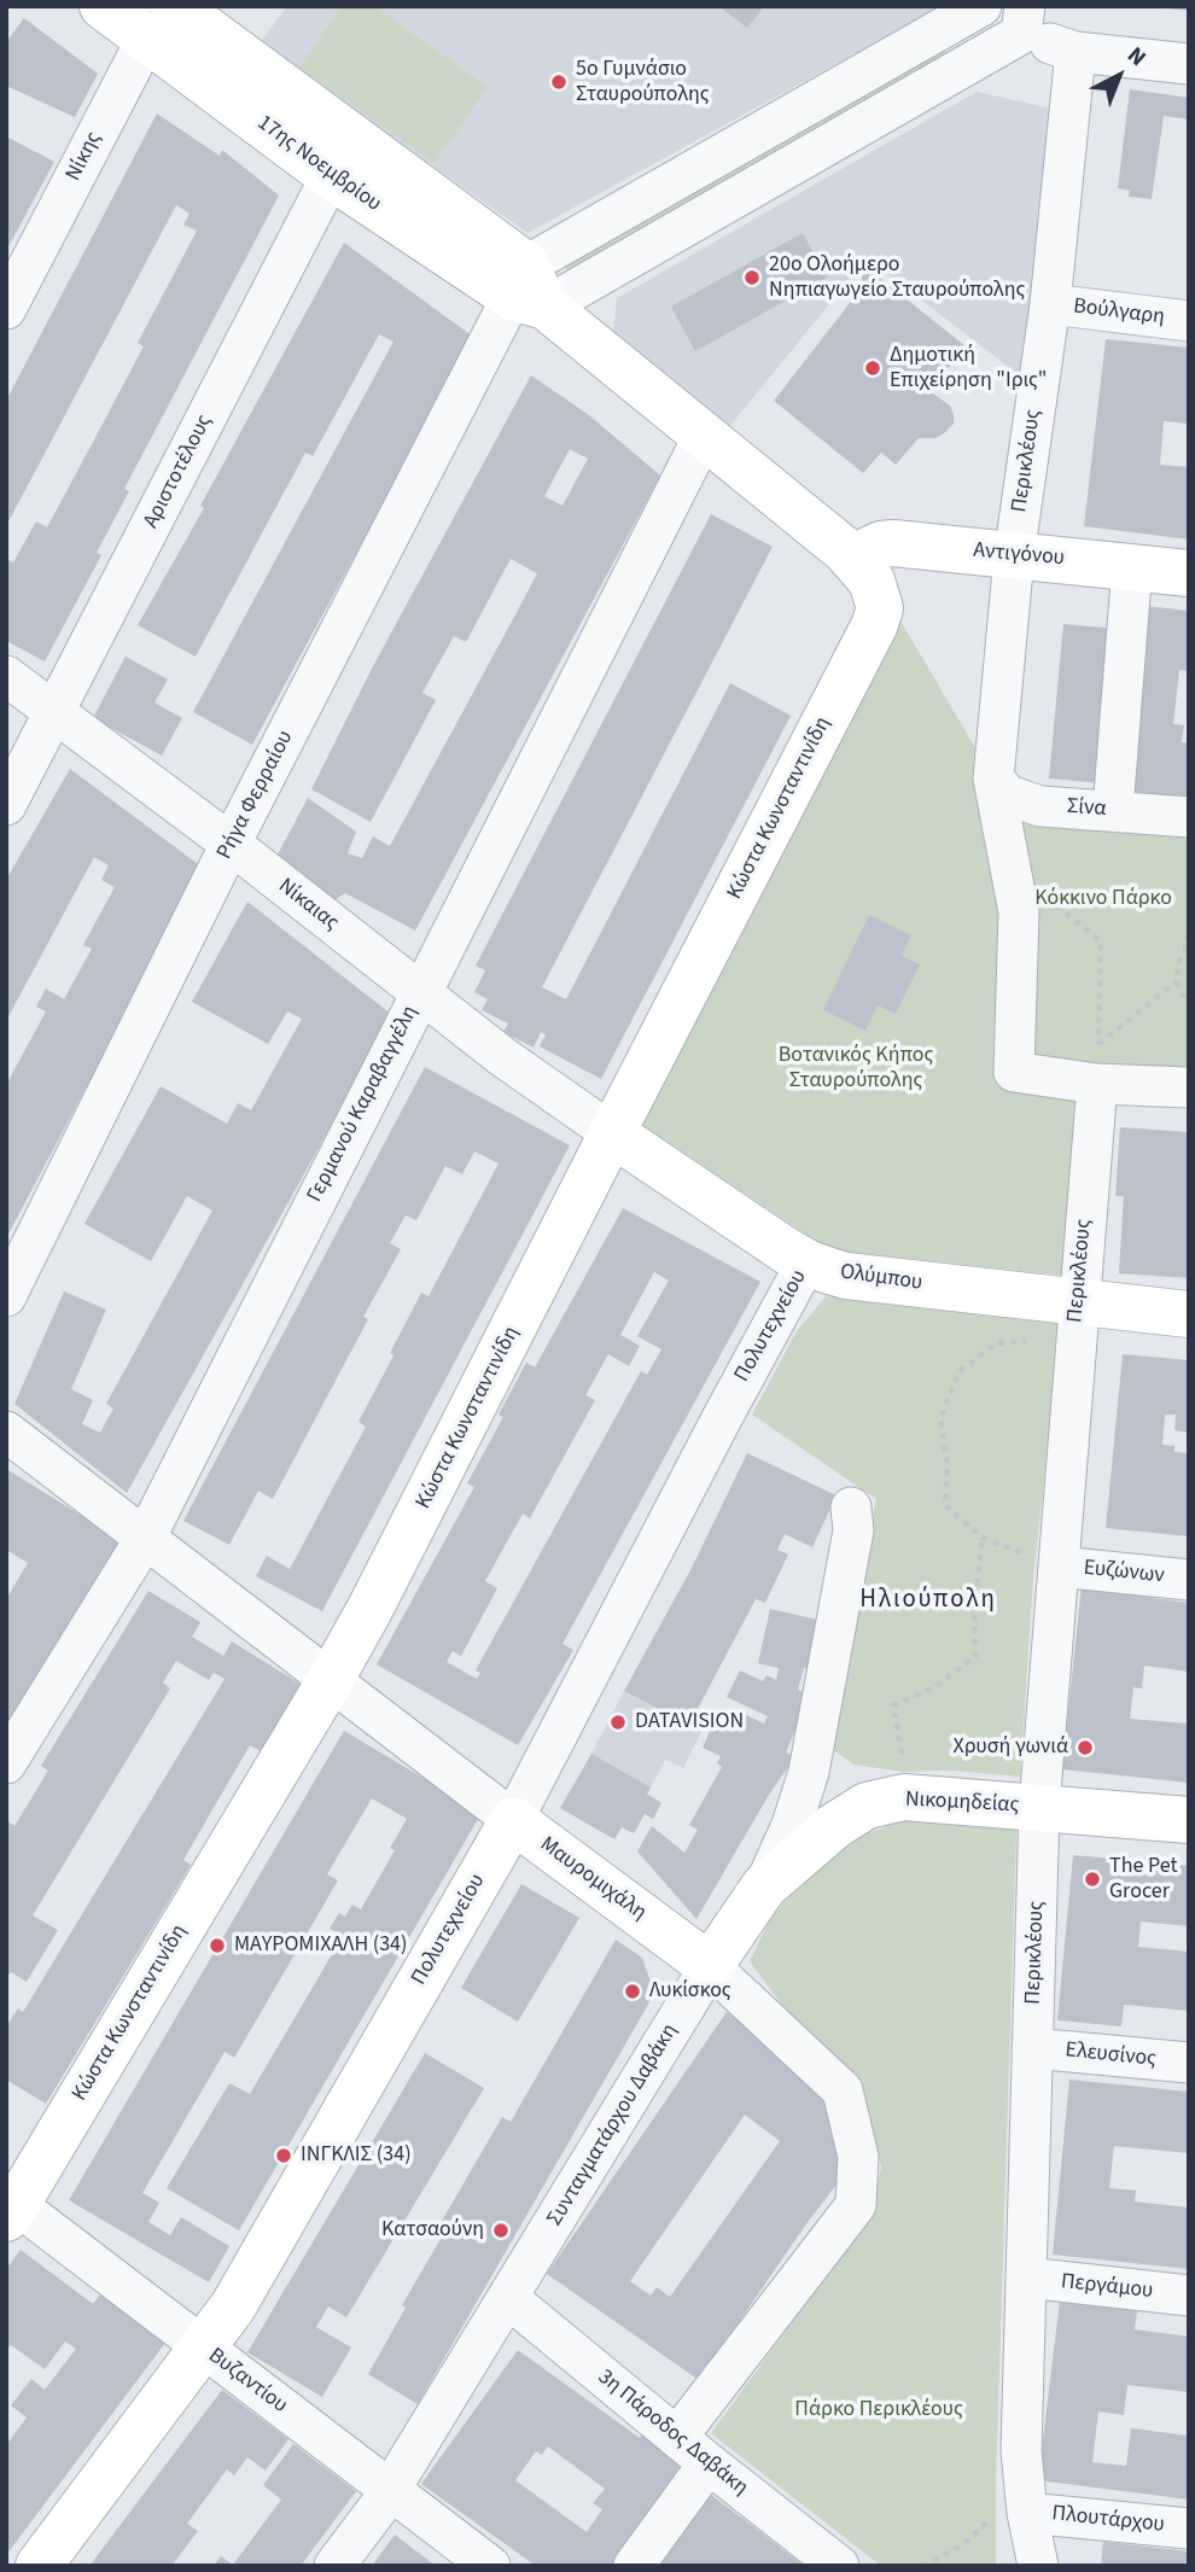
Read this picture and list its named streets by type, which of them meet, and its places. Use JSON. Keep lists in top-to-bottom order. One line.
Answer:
{"streets":{"street":["Νίκης","17ης Νοεμβρίου","Βούλγαρη","Περικλέους","Αριστοτέλους","Αντιγόνου","Ρήγα Φερραίου","Κώστα Κωνσταντινίδη","Σίνα","Νίκαιας","Γερμανού Καραβαγγέλη","Ολύμπου","Πολυτεχνείου","Ευζώνων","Νικομηδείας","Μαυρομιχάλη","Ελευσίνος","Συνταγματάρχου Δαβάκη","Περγάμου","Βυζαντίου","3η Πάροδος Δαβάκη","Πλουτάρχου"]},"crossings":[["Νίκης","17ης Νοεμβρίου"],["17ης Νοεμβρίου","Αριστοτέλους"],["17ης Νοεμβρίου","Αντιγόνου"],["17ης Νοεμβρίου","Ρήγα Φερραίου"],["17ης Νοεμβρίου","Κώστα Κωνσταντινίδη"],["17ης Νοεμβρίου","Γερμανού Καραβαγγέλη"],["Βούλγαρη","Περικλέους"],["Περικλέους","Αντιγόνου"],["Περικλέους","Σίνα"],["Περικλέους","Ολύμπου"],["Περικλέους","Ευζώνων"],["Περικλέους","Νικομηδείας"],["Περικλέους","Ελευσίνος"],["Περικλέους","Περγάμου"],["Περικλέους","Πλουτάρχου"],["Αριστοτέλους","Νίκαιας"],["Αντιγόνου","Κώστα Κωνσταντινίδη"],["Ρήγα Φερραίου","Νίκαιας"],["Κώστα Κωνσταντινίδη","Νίκαιας"],["Κώστα Κωνσταντινίδη","Ολύμπου"],["Κώστα Κωνσταντινίδη","Μαυρομιχάλη"],["Κώστα Κωνσταντινίδη","Βυζαντίου"],["Νίκαιας","Γερμανού Καραβαγγέλη"],["Νίκαιας","Ολύμπου"],["Γερμανού Καραβαγγέλη","Μαυρομιχάλη"],["Ολύμπου","Πολυτεχνείου"],["Πολυτεχνείου","Μαυρομιχάλη"],["Πολυτεχνείου","Βυζαντίου"],["Νικομηδείας","Συνταγματάρχου Δαβάκη"],["Μαυρομιχάλη","Συνταγματάρχου Δαβάκη"],["Μαυρομιχάλη","3η Πάροδος Δαβάκη"],["Συνταγματάρχου Δαβάκη","Βυζαντίου"],["Συνταγματάρχου Δαβάκη","3η Πάροδος Δαβάκη"]],"districts":["Ηλιούπολη"],"parks":["Κόκκινο Πάρκο","Βοτανικός Κήπος Σταυρούπολης","Πάρκο Περικλέους"],"places":["5ο Γυμνάσιο Σταυρούπολης","20ο Ολοήμερο Νηπιαγωγείο Σταυρούπολης","Δημοτική Επιχείρηση \"Ιρις\"","DATAVISION","Χρυσή γωνιά","The Pet Grocer","ΜΑΥΡΟΜΙΧΑΛΗ (34)","Λυκίσκος","ΙΝΓΚΛΙΣ (34)","Κατσαούνη"],"north":"top right"}
